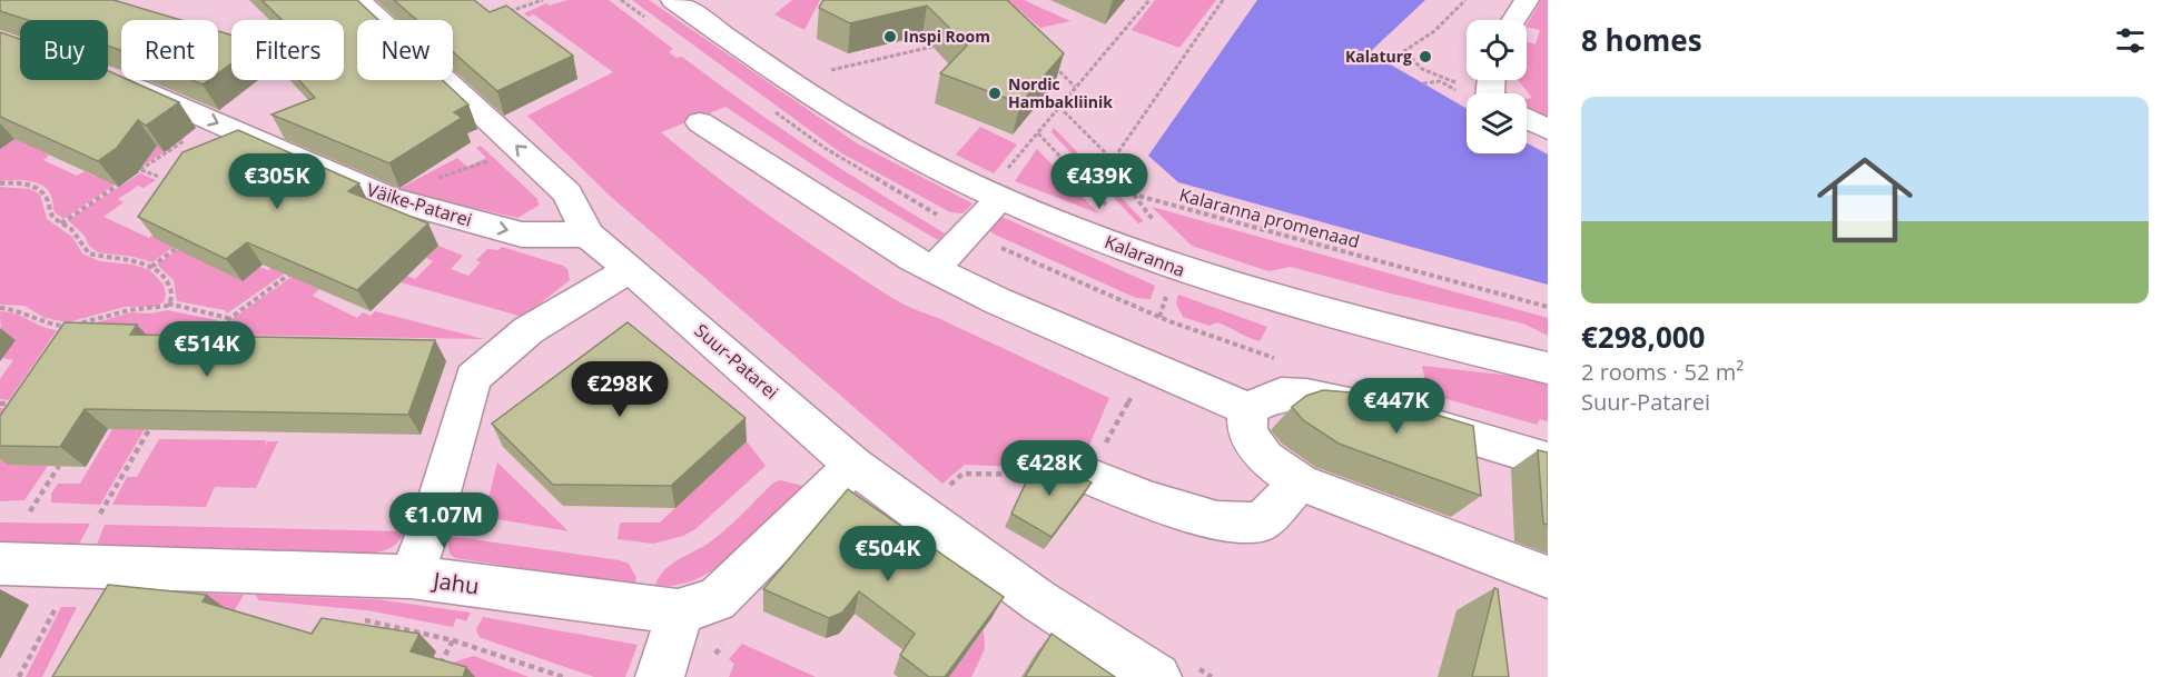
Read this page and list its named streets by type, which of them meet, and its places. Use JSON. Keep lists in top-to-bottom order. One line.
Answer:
{"streets":{"street":["Väike-Patarei","Kalaranna","Suur-Patarei","Jahu"],"path":["Kalaranna promenaad"]},"crossings":[["Väike-Patarei","Suur-Patarei"],["Suur-Patarei","Jahu"]],"one_way":["Väike-Patarei"],"places":["Inspi Room","Kalaturg","Nordic Hambakliinik"],"page":{"heading":"8 homes","chip":["Buy","Rent","Filters","New"],"list":[{"name":"€298,000","note":"2 rooms · 52 m² · Suur-Patarei"}],"price":["€305K","€439K","€514K","€298K","€447K","€428K","€1.07M","€504K"]}}
